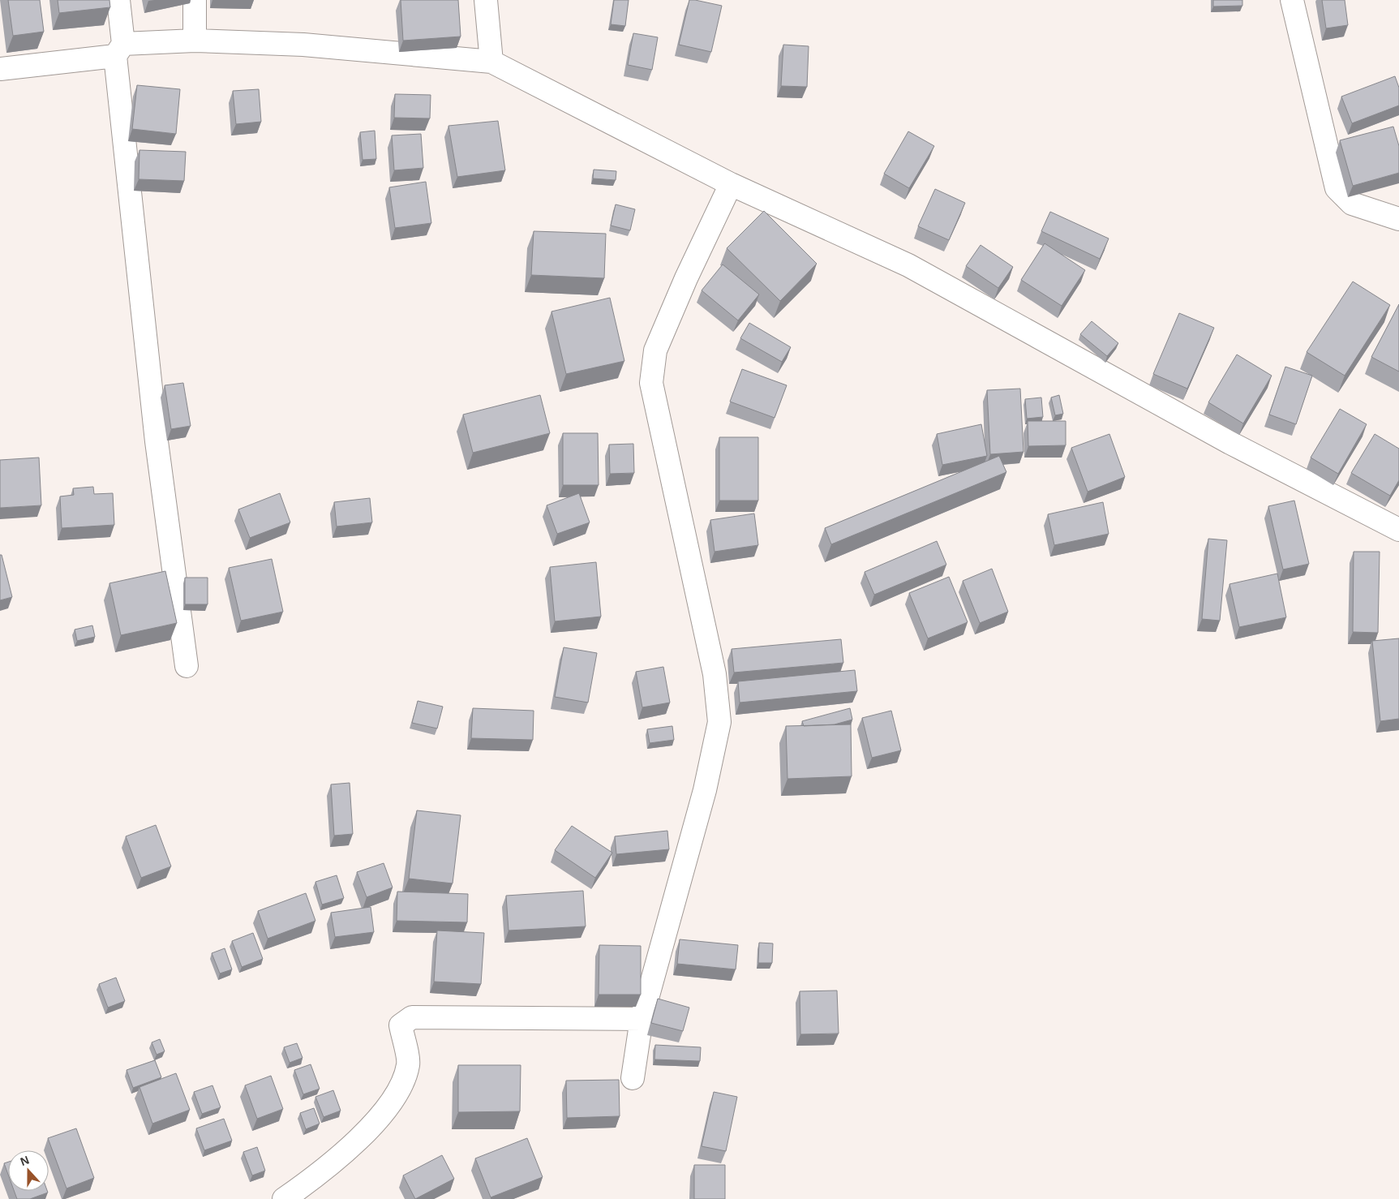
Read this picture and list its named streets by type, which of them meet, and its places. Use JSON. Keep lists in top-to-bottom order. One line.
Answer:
{"north":"top"}
